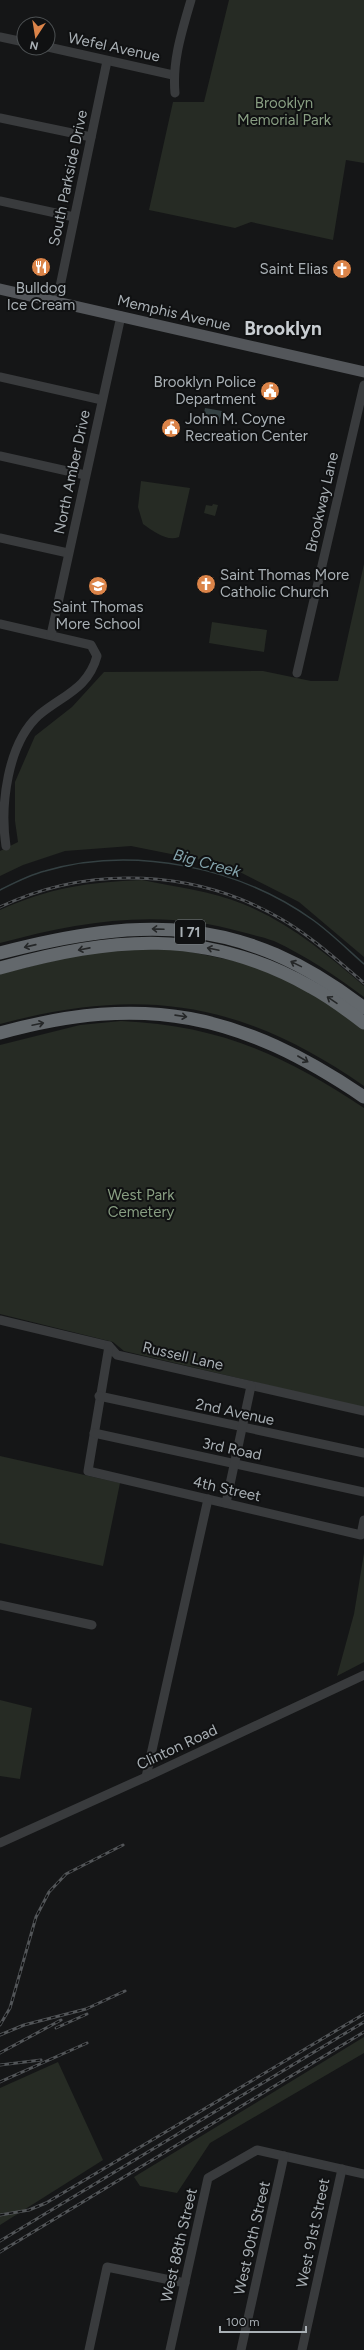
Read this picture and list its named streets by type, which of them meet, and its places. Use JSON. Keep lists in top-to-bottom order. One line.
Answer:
{"streets":{"highway":["I 71"],"main road":["Memphis Avenue"],"street":["Wefel Avenue","South Parkside Drive","North Amber Drive","Brookway Lane","Russell Lane","2nd Avenue","3rd Road","4th Street","Clinton Road","West 91st Street","West 90th Street","West 88th Street"]},"crossings":[["Wefel Avenue","South Parkside Drive"],["South Parkside Drive","Memphis Avenue"],["Memphis Avenue","North Amber Drive"],["3rd Road","4th Street"],["West 90th Street","West 88th Street"]],"districts":["Brooklyn"],"water":["Big Creek"],"parks":["Brooklyn Memorial Park","West Park Cemetery"],"places":{"restaurant":["Bulldog Ice Cream"],"church":["Saint Elias","Saint Thomas More Catholic Church"],"public building":["Brooklyn Police Department","John M. Coyne Recreation Center"],"school or university":["Saint Thomas More School"]},"scale_bar":"100 m","north":"bottom"}
